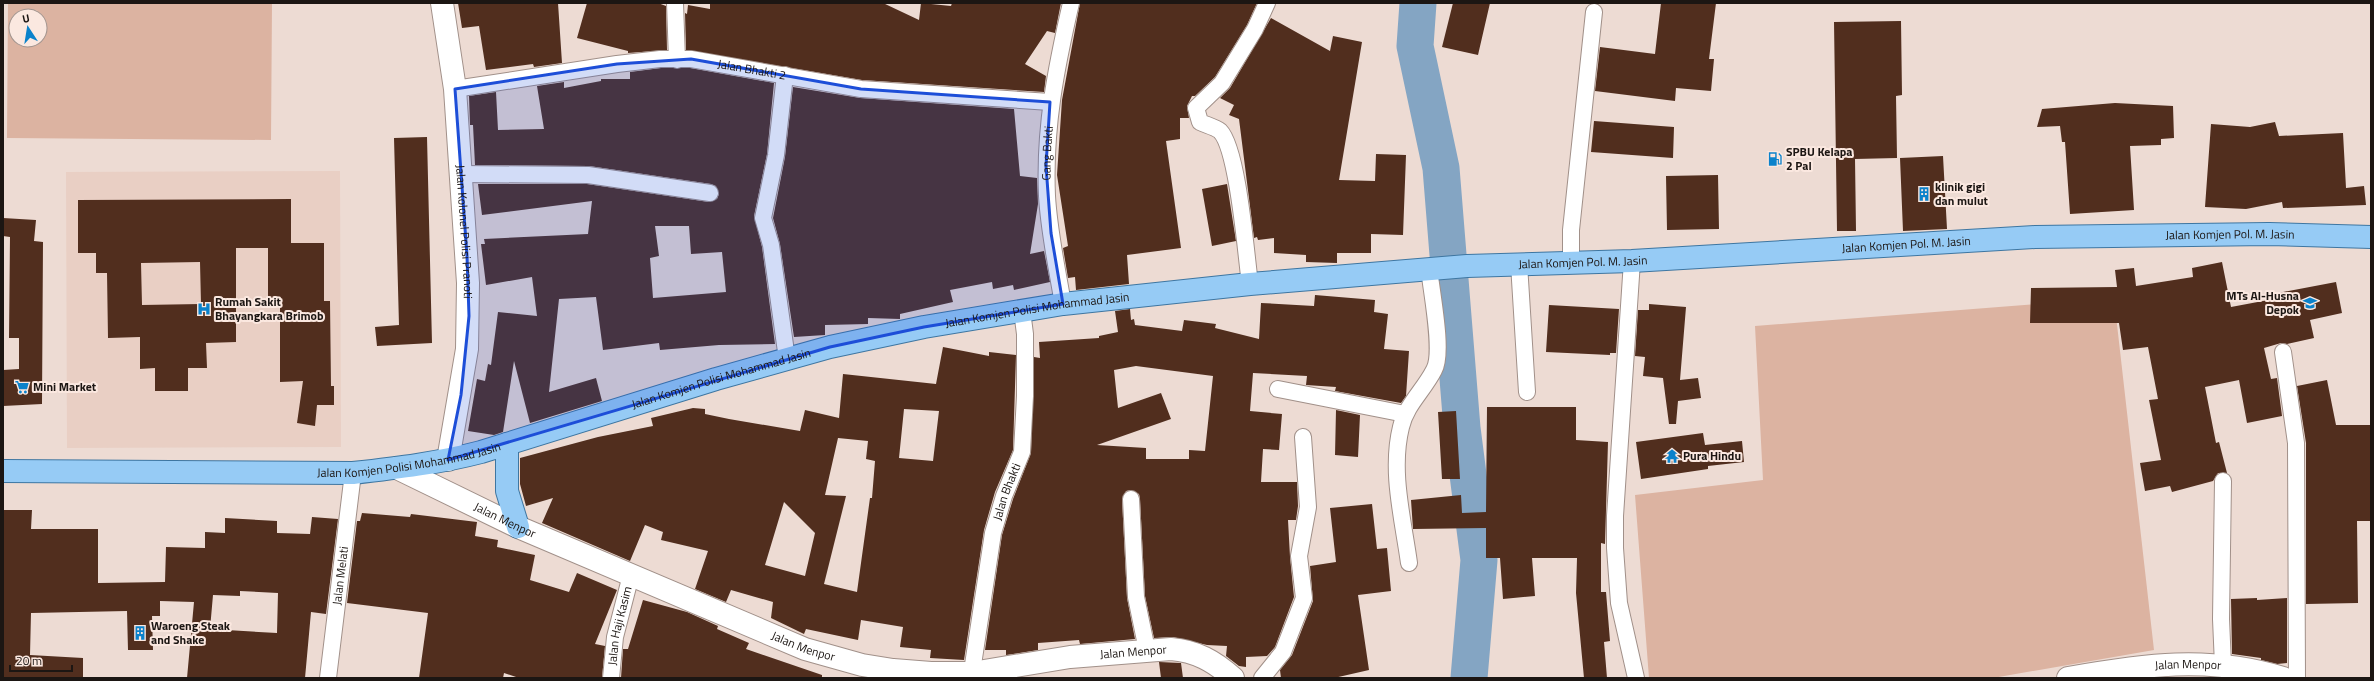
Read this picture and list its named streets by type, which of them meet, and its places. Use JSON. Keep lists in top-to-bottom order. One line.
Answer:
{"streets":{"main road":["Jalan Komjen Pol. M. Jasin","Jalan Komjen Polisi Mohammad Jasin"],"street":["Jalan Bhakti 2","Gang Bakti","Jalan Kolonel Polisi Pranoti","Jalan Bhakti","Jalan Menpor","Jalan Melati","Jalan Haji Kasim"]},"crossings":[["Jalan Bhakti 2","Gang Bakti"],["Jalan Bhakti 2","Jalan Kolonel Polisi Pranoti"],["Gang Bakti","Jalan Komjen Polisi Mohammad Jasin"],["Jalan Kolonel Polisi Pranoti","Jalan Komjen Polisi Mohammad Jasin"],["Jalan Komjen Pol. M. Jasin","Jalan Komjen Polisi Mohammad Jasin"],["Jalan Komjen Polisi Mohammad Jasin","Jalan Bhakti"],["Jalan Komjen Polisi Mohammad Jasin","Jalan Menpor"],["Jalan Komjen Polisi Mohammad Jasin","Jalan Melati"],["Jalan Bhakti","Jalan Menpor"],["Jalan Menpor","Jalan Haji Kasim"]],"places":{"fuel station":["SPBU Kelapa 2 Pal"],"building":["klinik gigi dan mulut","Waroeng Steak and Shake"],"school or university":["MTs Al-Husna Depok"],"hospital":["Rumah Sakit Bhayangkara Brimob"],"supermarket":["Mini Market"],"temple":["Pura Hindu"]},"scale_bar":"20 m","north":"top"}
